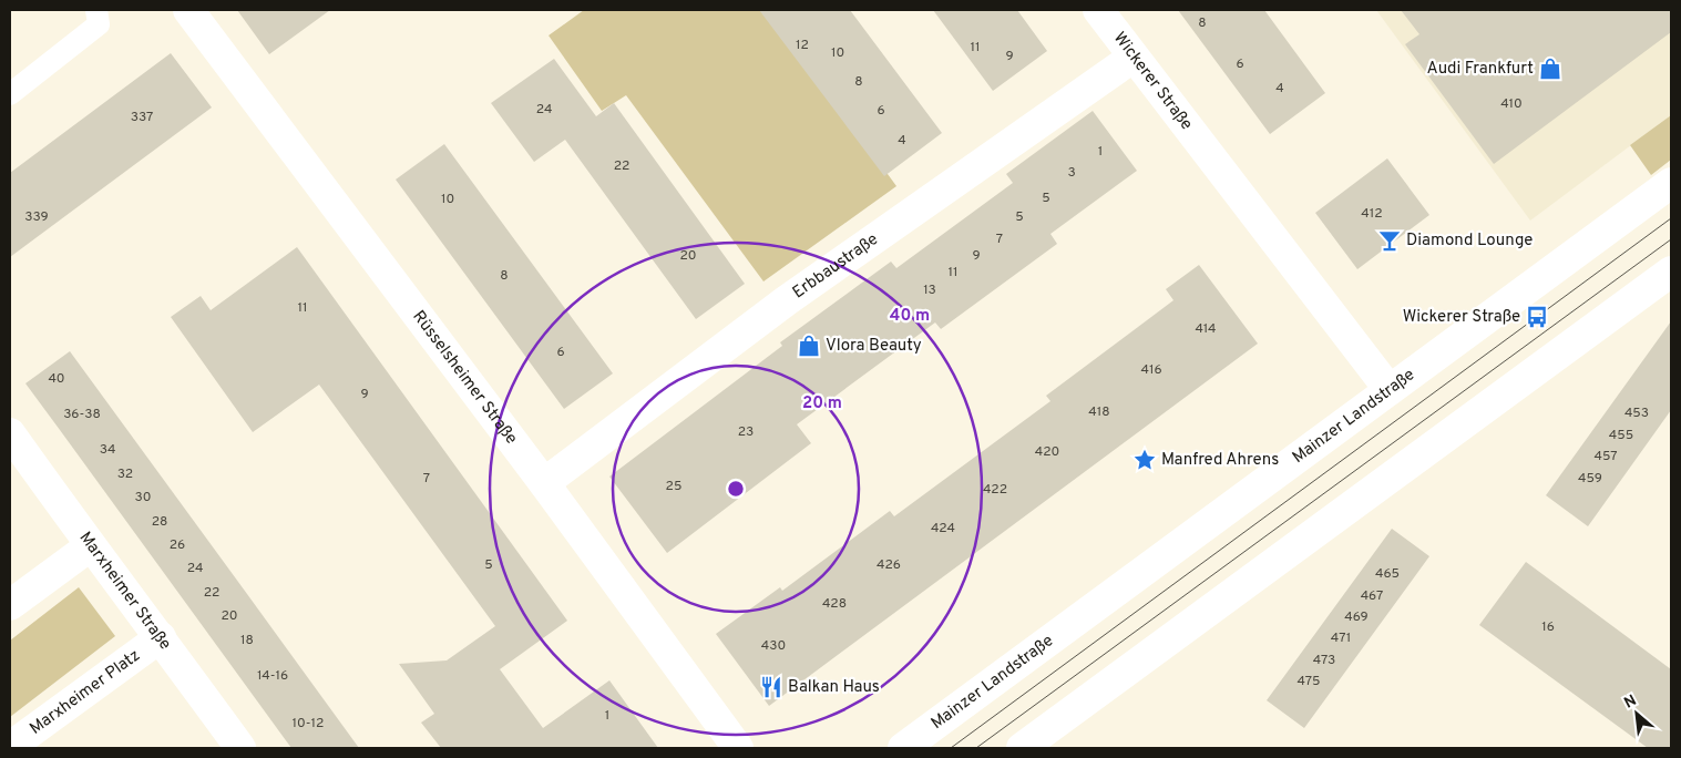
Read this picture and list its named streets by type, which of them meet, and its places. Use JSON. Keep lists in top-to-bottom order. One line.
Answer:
{"streets":{"street":["Wickerer Straße","Erbbaustraße","Rüsselsheimer Straße","Mainzer Landstraße","Marxheimer Straße","Marxheimer Platz"]},"crossings":[["Wickerer Straße","Erbbaustraße"],["Wickerer Straße","Mainzer Landstraße"],["Erbbaustraße","Rüsselsheimer Straße"],["Marxheimer Straße","Marxheimer Platz"]],"places":{"shop":["Audi Frankfurt","Vlora Beauty"],"bar":["Diamond Lounge"],"bus stop":["Wickerer Straße"],"place":["Manfred Ahrens"],"restaurant":["Balkan Haus"]},"house_numbers":["8","12","11","10","9","6","8","4","410","24","6","337","4","1","22","3","5","10","412","339","5","7","20","9","11","8","13","11","414","6","416","40","9","418","453","36-38","23","455","34","420","457","32","7","459","25","422","30","28","424","26","5","426","24","465","22","467","428","20","469","16","471","18","430","473","14-16","475","1","10-12"],"north":"top left","rings":["40 m","20 m"]}
